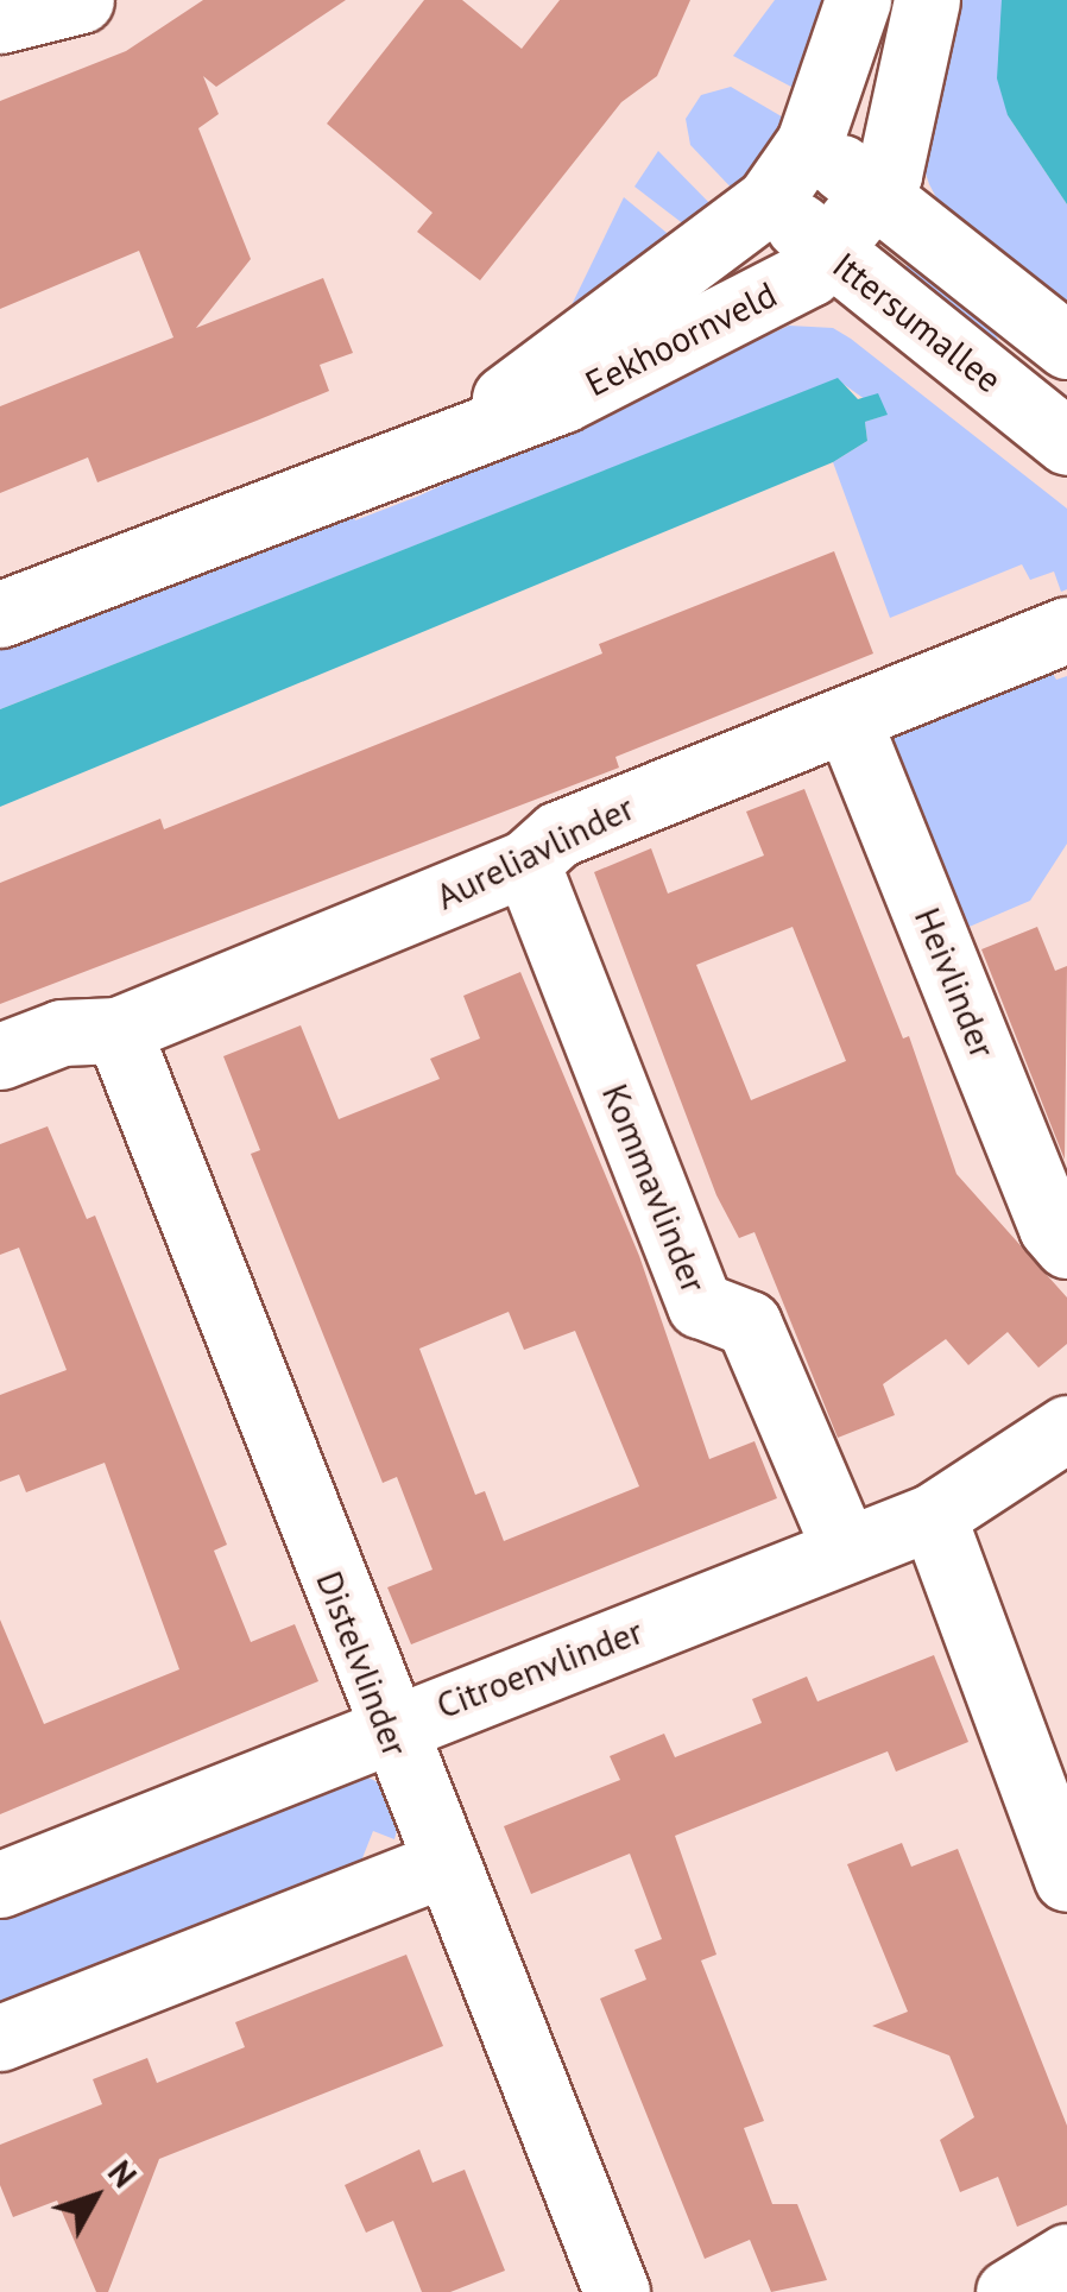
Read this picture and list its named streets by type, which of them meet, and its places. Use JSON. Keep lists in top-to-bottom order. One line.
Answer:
{"streets":{"street":["Ittersumallee","Eekhoornveld","Aureliavlinder","Heivlinder","Kommavlinder","Distelvlinder","Citroenvlinder"]},"crossings":[["Ittersumallee","Eekhoornveld"],["Aureliavlinder","Heivlinder"],["Aureliavlinder","Kommavlinder"],["Aureliavlinder","Distelvlinder"],["Kommavlinder","Citroenvlinder"],["Distelvlinder","Citroenvlinder"]],"north":"top right"}
